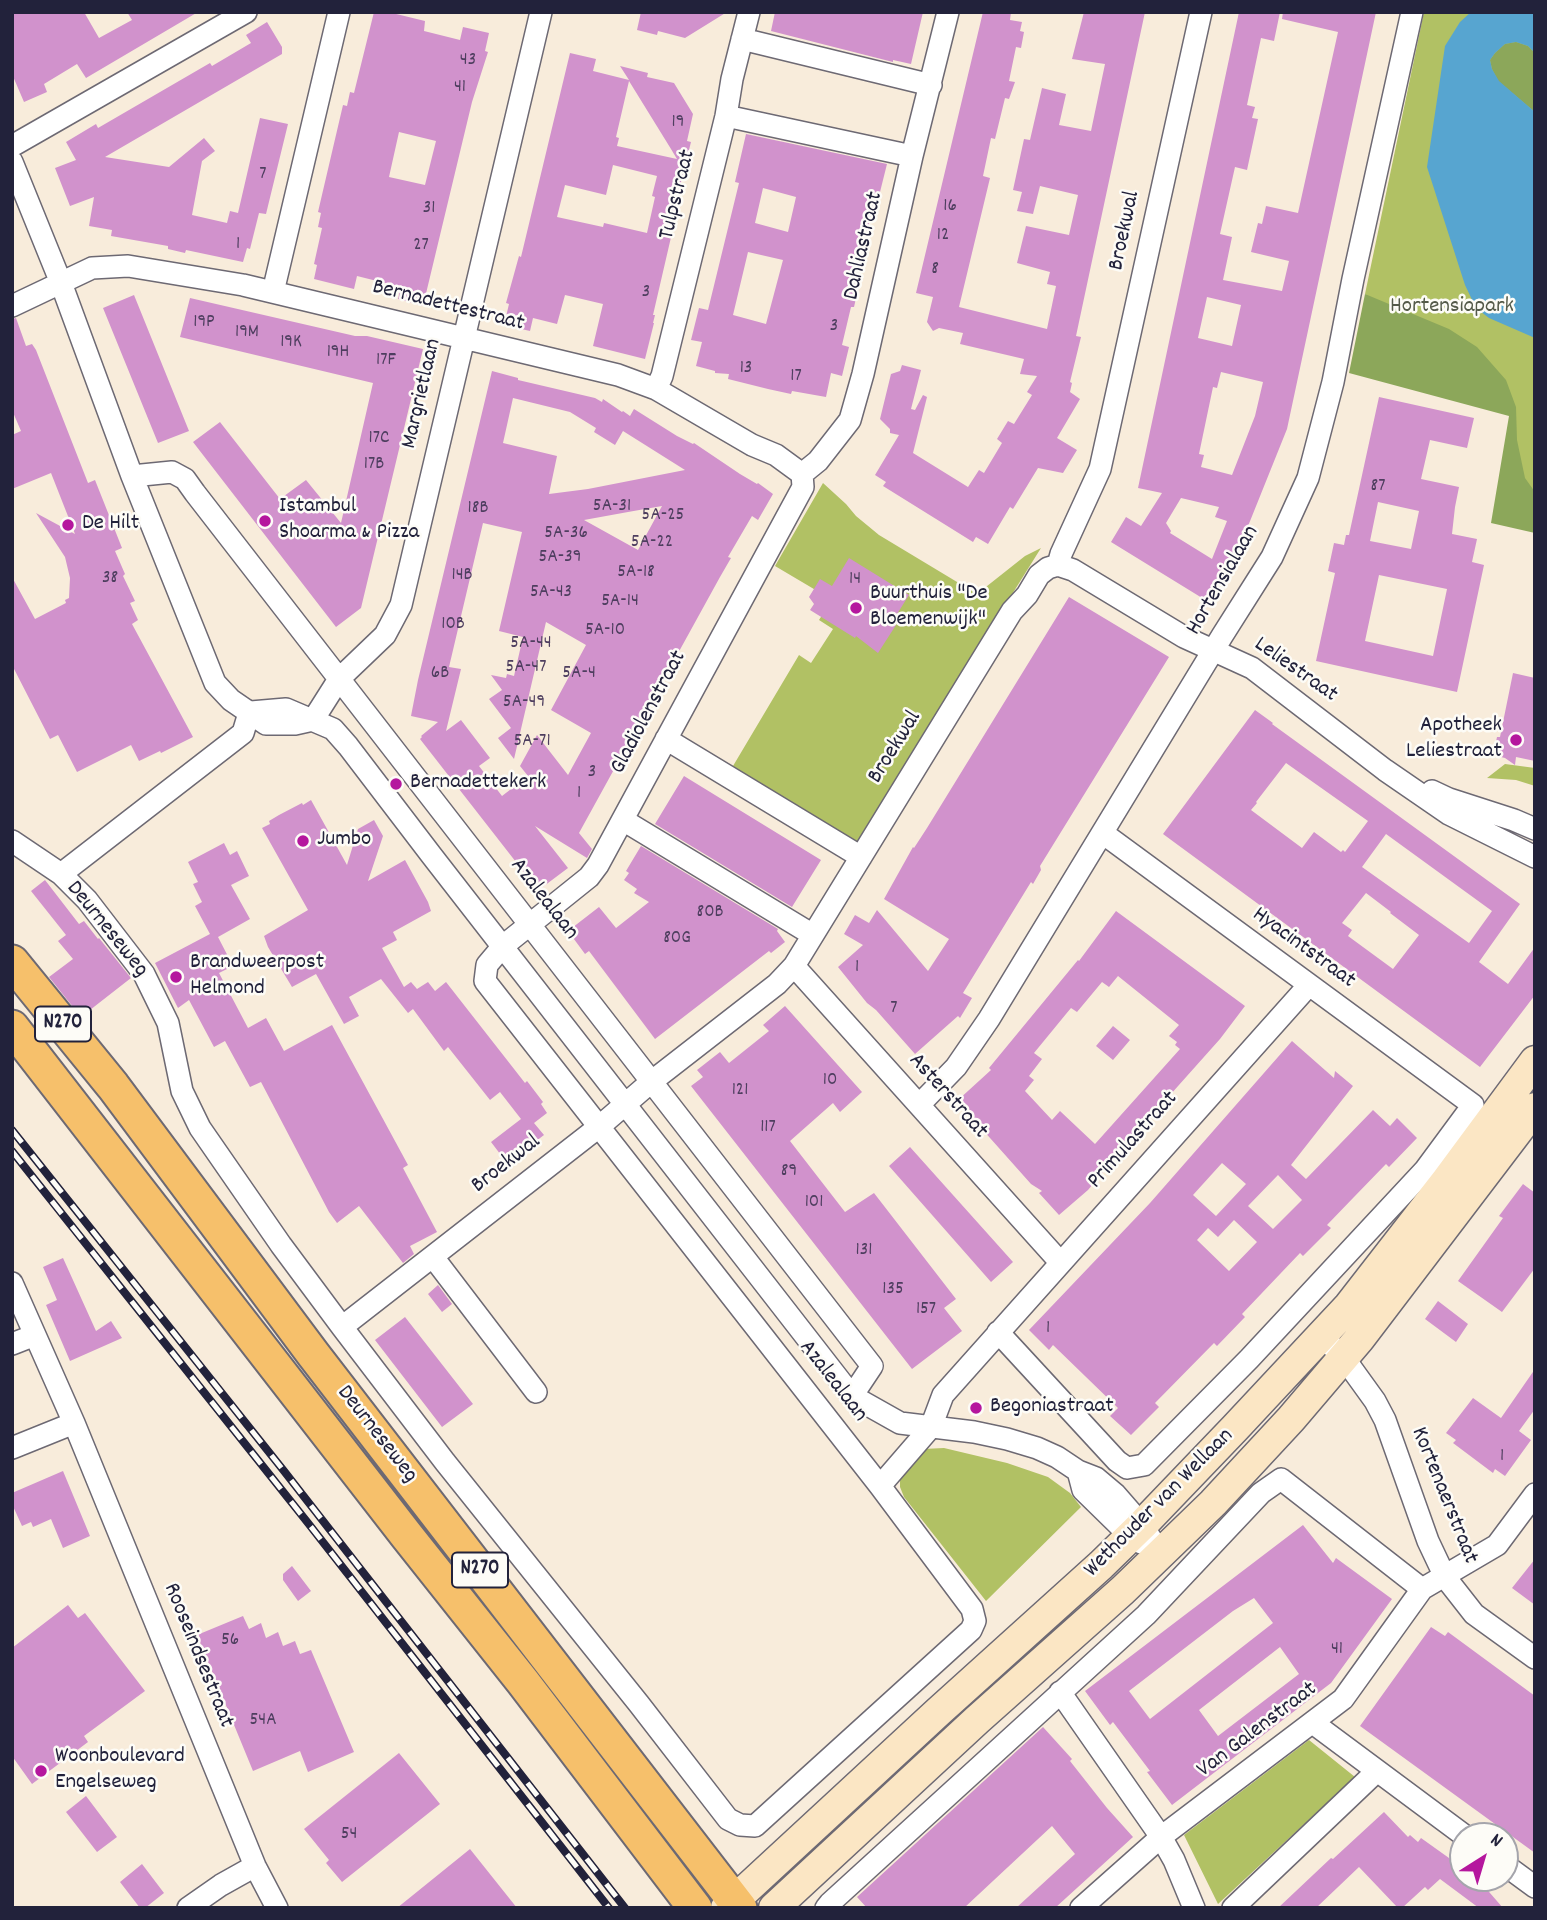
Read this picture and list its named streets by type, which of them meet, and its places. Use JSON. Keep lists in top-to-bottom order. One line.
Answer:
{"streets":{"main road":["Deurneseweg","N270","Wethouder van Wellaan"],"street":["Tulpstraat","Broekwal","Dahliastraat","Bernadettestraat","Margrietlaan","Hortensialaan","Leliestraat","Gladiolenstraat","Azalealaan","Hyacintstraat","Asterstraat","Primulastraat","Kortenaerstraat","Rooseindsestraat","Van Galenstraat"]},"crossings":[["Tulpstraat","Bernadettestraat"],["Broekwal","Leliestraat"],["Broekwal","Azalealaan"],["Broekwal","Deurneseweg"],["Broekwal","Asterstraat"],["Dahliastraat","Bernadettestraat"],["Dahliastraat","Gladiolenstraat"],["Bernadettestraat","Margrietlaan"],["Bernadettestraat","Gladiolenstraat"],["Margrietlaan","Azalealaan"],["Hortensialaan","Leliestraat"],["Hortensialaan","Hyacintstraat"],["Hortensialaan","Asterstraat"],["Gladiolenstraat","Azalealaan"],["Azalealaan","Deurneseweg"],["Azalealaan","Primulastraat"],["Azalealaan","Wethouder van Wellaan"],["Deurneseweg","Wethouder van Wellaan"],["Hyacintstraat","Primulastraat"],["Hyacintstraat","Wethouder van Wellaan"],["Asterstraat","Primulastraat"],["Primulastraat","Wethouder van Wellaan"],["Kortenaerstraat","Wethouder van Wellaan"],["Kortenaerstraat","Van Galenstraat"]],"parks":["Hortensiapark"],"places":["Istambul Shoarma & Pizza","De Hilt","Buurthuis \"De Bloemenwijk\"","Apotheek Leliestraat","Bernadettekerk","Jumbo","Brandweerpost Helmond","Begoniastraat","Woonboulevard Engelseweg"],"house_numbers":["43","41","19","7","16","31","12","1","27","8","3","19P","3","19M","19K","19H","17F","13","17","17C","17B","87","5A-31","18B","5A-25","5A-36","5A-22","5A-39","5A-18","14B","38","14","5A-43","5A-14","10B","5A-10","5A-44","5A-47","6B","5A-4","5A-49","5A-71","3","1","80B","80G","1","7","10","121","117","89","101","131","135","157","1","1","56","41","54A","54"],"north":"top right"}
